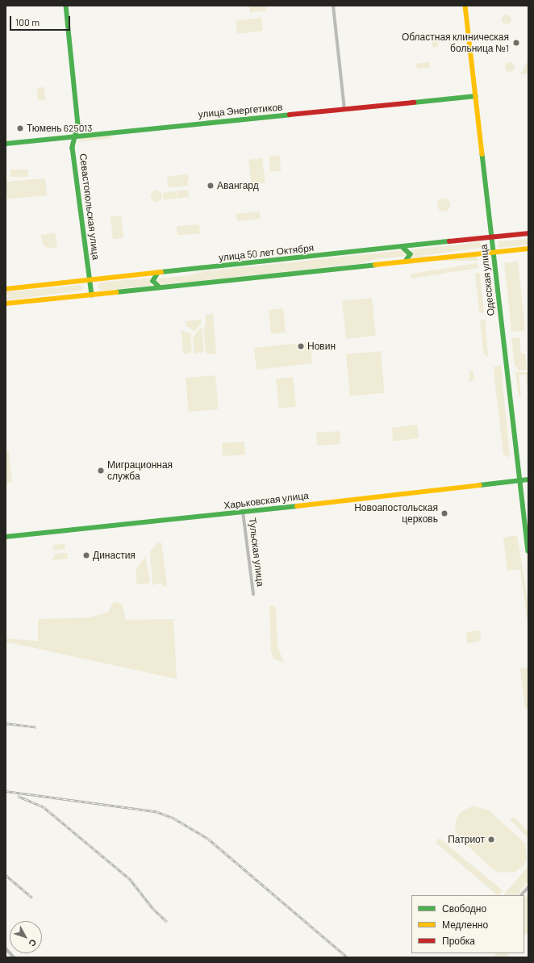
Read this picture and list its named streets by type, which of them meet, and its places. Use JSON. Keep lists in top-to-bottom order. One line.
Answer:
{"streets":{"street":["улица Энергетиков","Севастопольская улица","улица 50 лет Октября","Одесская улица","Харьковская улица","Тульская улица"]},"crossings":[["улица Энергетиков","Севастопольская улица"],["улица Энергетиков","Одесская улица"],["Севастопольская улица","улица 50 лет Октября"],["улица 50 лет Октября","Одесская улица"],["Одесская улица","Харьковская улица"],["Харьковская улица","Тульская улица"]],"places":["Областная клиническая больница №1","Тюмень 625013","Авангард","Новин","Миграционная служба","Новоапостольская церковь","Династия","Патриот"],"legend":["Свободно","Медленно","Пробка"],"scale_bar":"100 m","north":"bottom right"}
